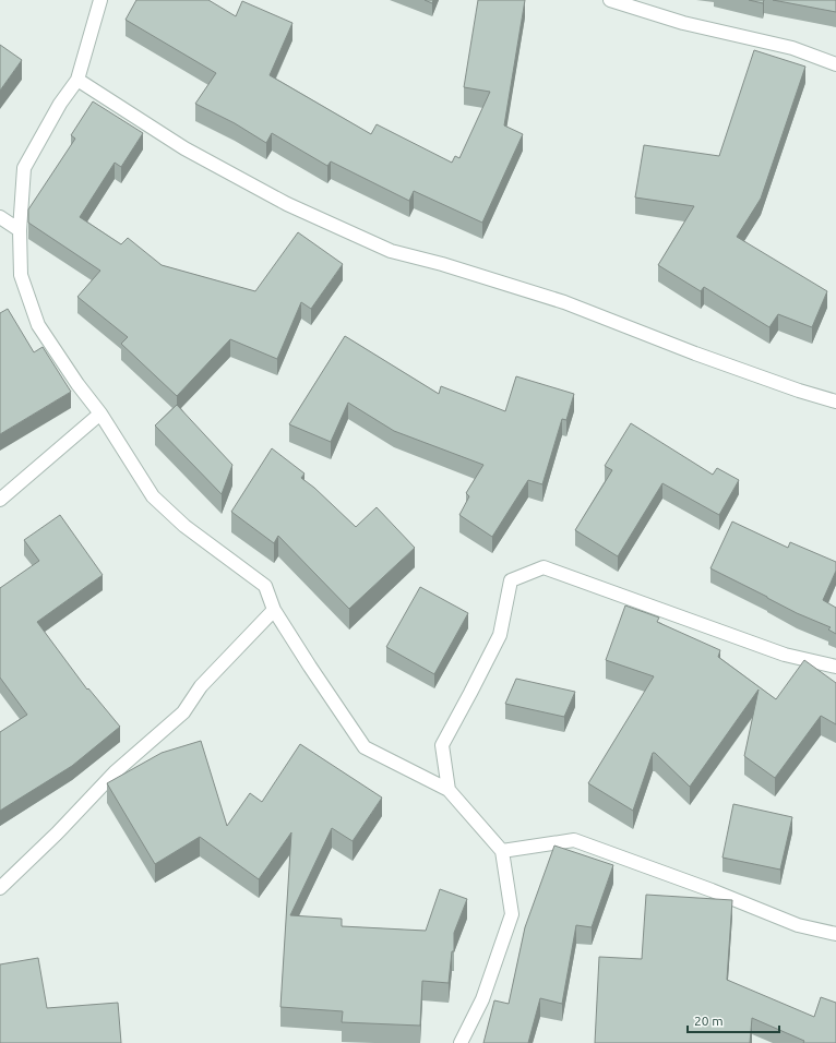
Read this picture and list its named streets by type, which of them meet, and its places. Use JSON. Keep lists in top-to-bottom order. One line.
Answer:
{"scale_bar":"20 m"}
